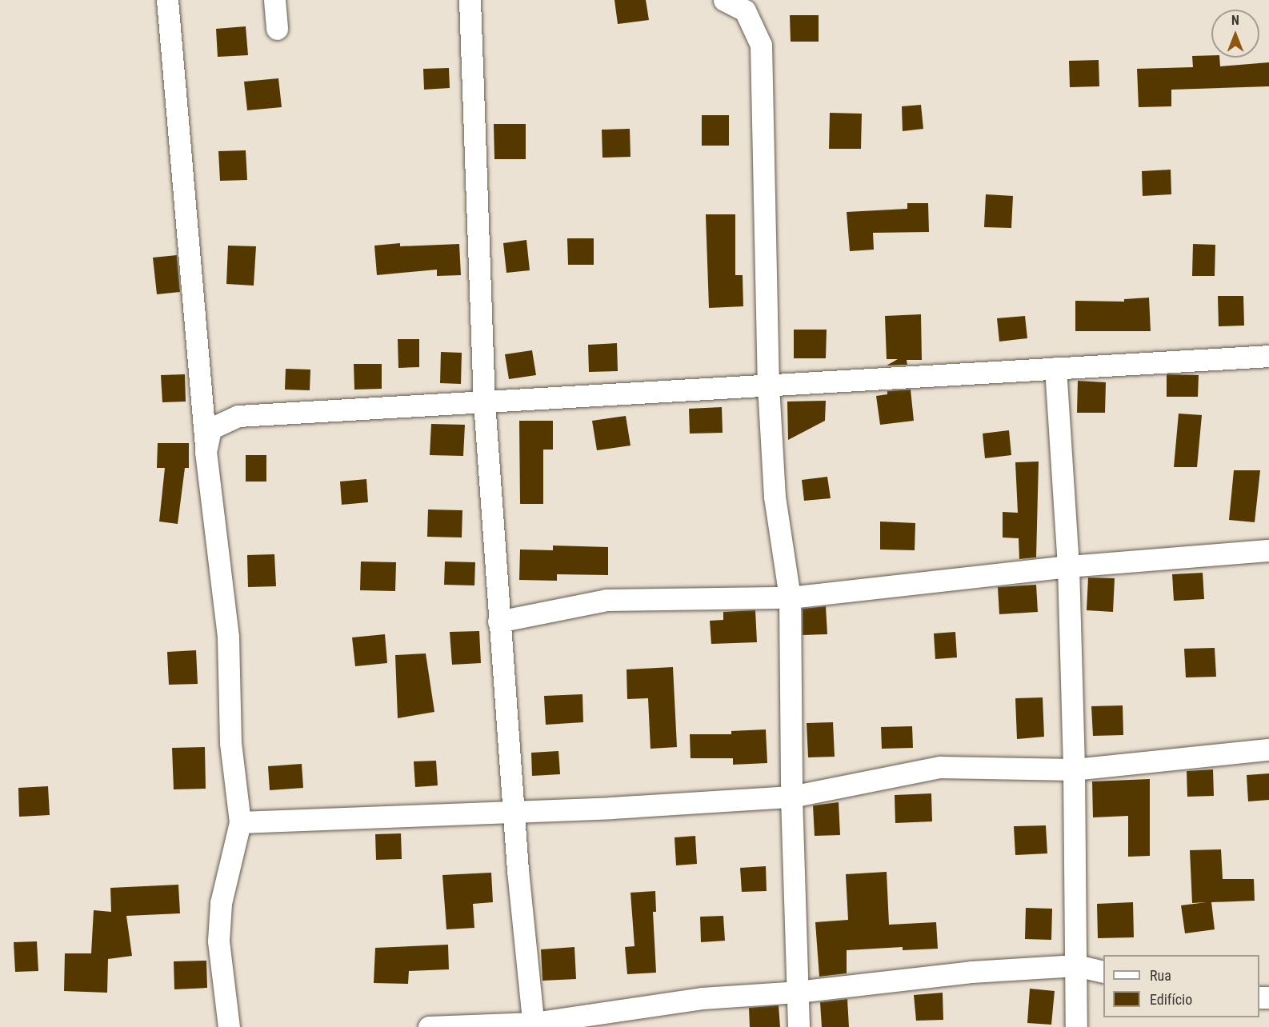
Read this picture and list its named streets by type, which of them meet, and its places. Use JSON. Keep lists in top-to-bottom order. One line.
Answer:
{"legend":["Rua","Edifício"],"north":"top"}
